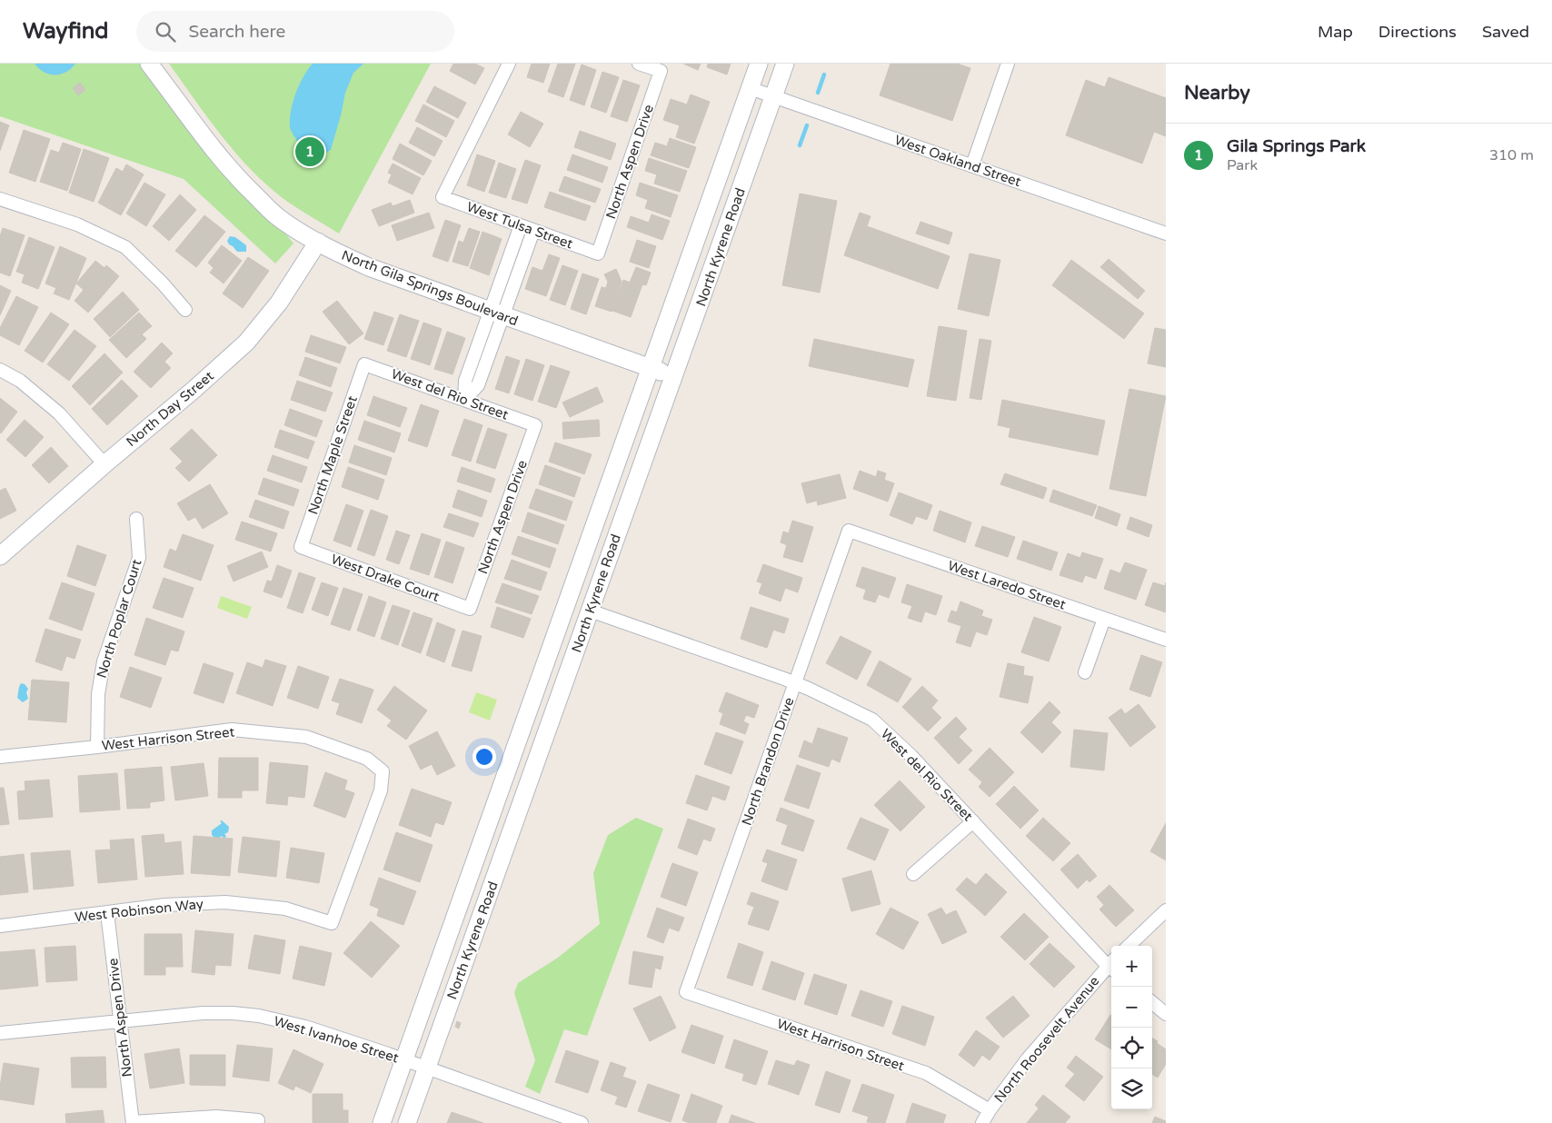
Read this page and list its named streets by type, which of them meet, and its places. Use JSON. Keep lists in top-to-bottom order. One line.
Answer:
{"streets":{"main road":["North Kyrene Road","North Gila Springs Boulevard","North Day Street"],"street":["West Oakland Street","North Aspen Drive","West Tulsa Street","West del Rio Street","North Maple Street","West Drake Court","West Laredo Street","North Poplar Court","West Harrison Street","North Brandon Drive","West Robinson Way","West Ivanhoe Street","North Roosevelt Avenue"]},"crossings":[["West Oakland Street","North Kyrene Road"],["North Aspen Drive","West Tulsa Street"],["North Aspen Drive","West del Rio Street"],["North Aspen Drive","West Drake Court"],["North Aspen Drive","West Robinson Way"],["North Aspen Drive","West Ivanhoe Street"],["North Kyrene Road","North Gila Springs Boulevard"],["North Kyrene Road","West del Rio Street"],["North Kyrene Road","West Ivanhoe Street"],["North Gila Springs Boulevard","North Day Street"],["West del Rio Street","North Maple Street"],["West del Rio Street","North Brandon Drive"],["North Maple Street","West Drake Court"],["West Laredo Street","North Brandon Drive"],["North Poplar Court","West Harrison Street"],["West Harrison Street","North Brandon Drive"],["West Harrison Street","West Robinson Way"],["West Harrison Street","North Roosevelt Avenue"]],"page":{"header":"Wayfind","search":"Search here","nav":["Map","Directions","Saved"],"heading":"Nearby","list":[{"mark":"1","name":"Gila Springs Park","note":"Park","value":"310 m"}],"pins":"1","map_buttons":["+","−"]}}
